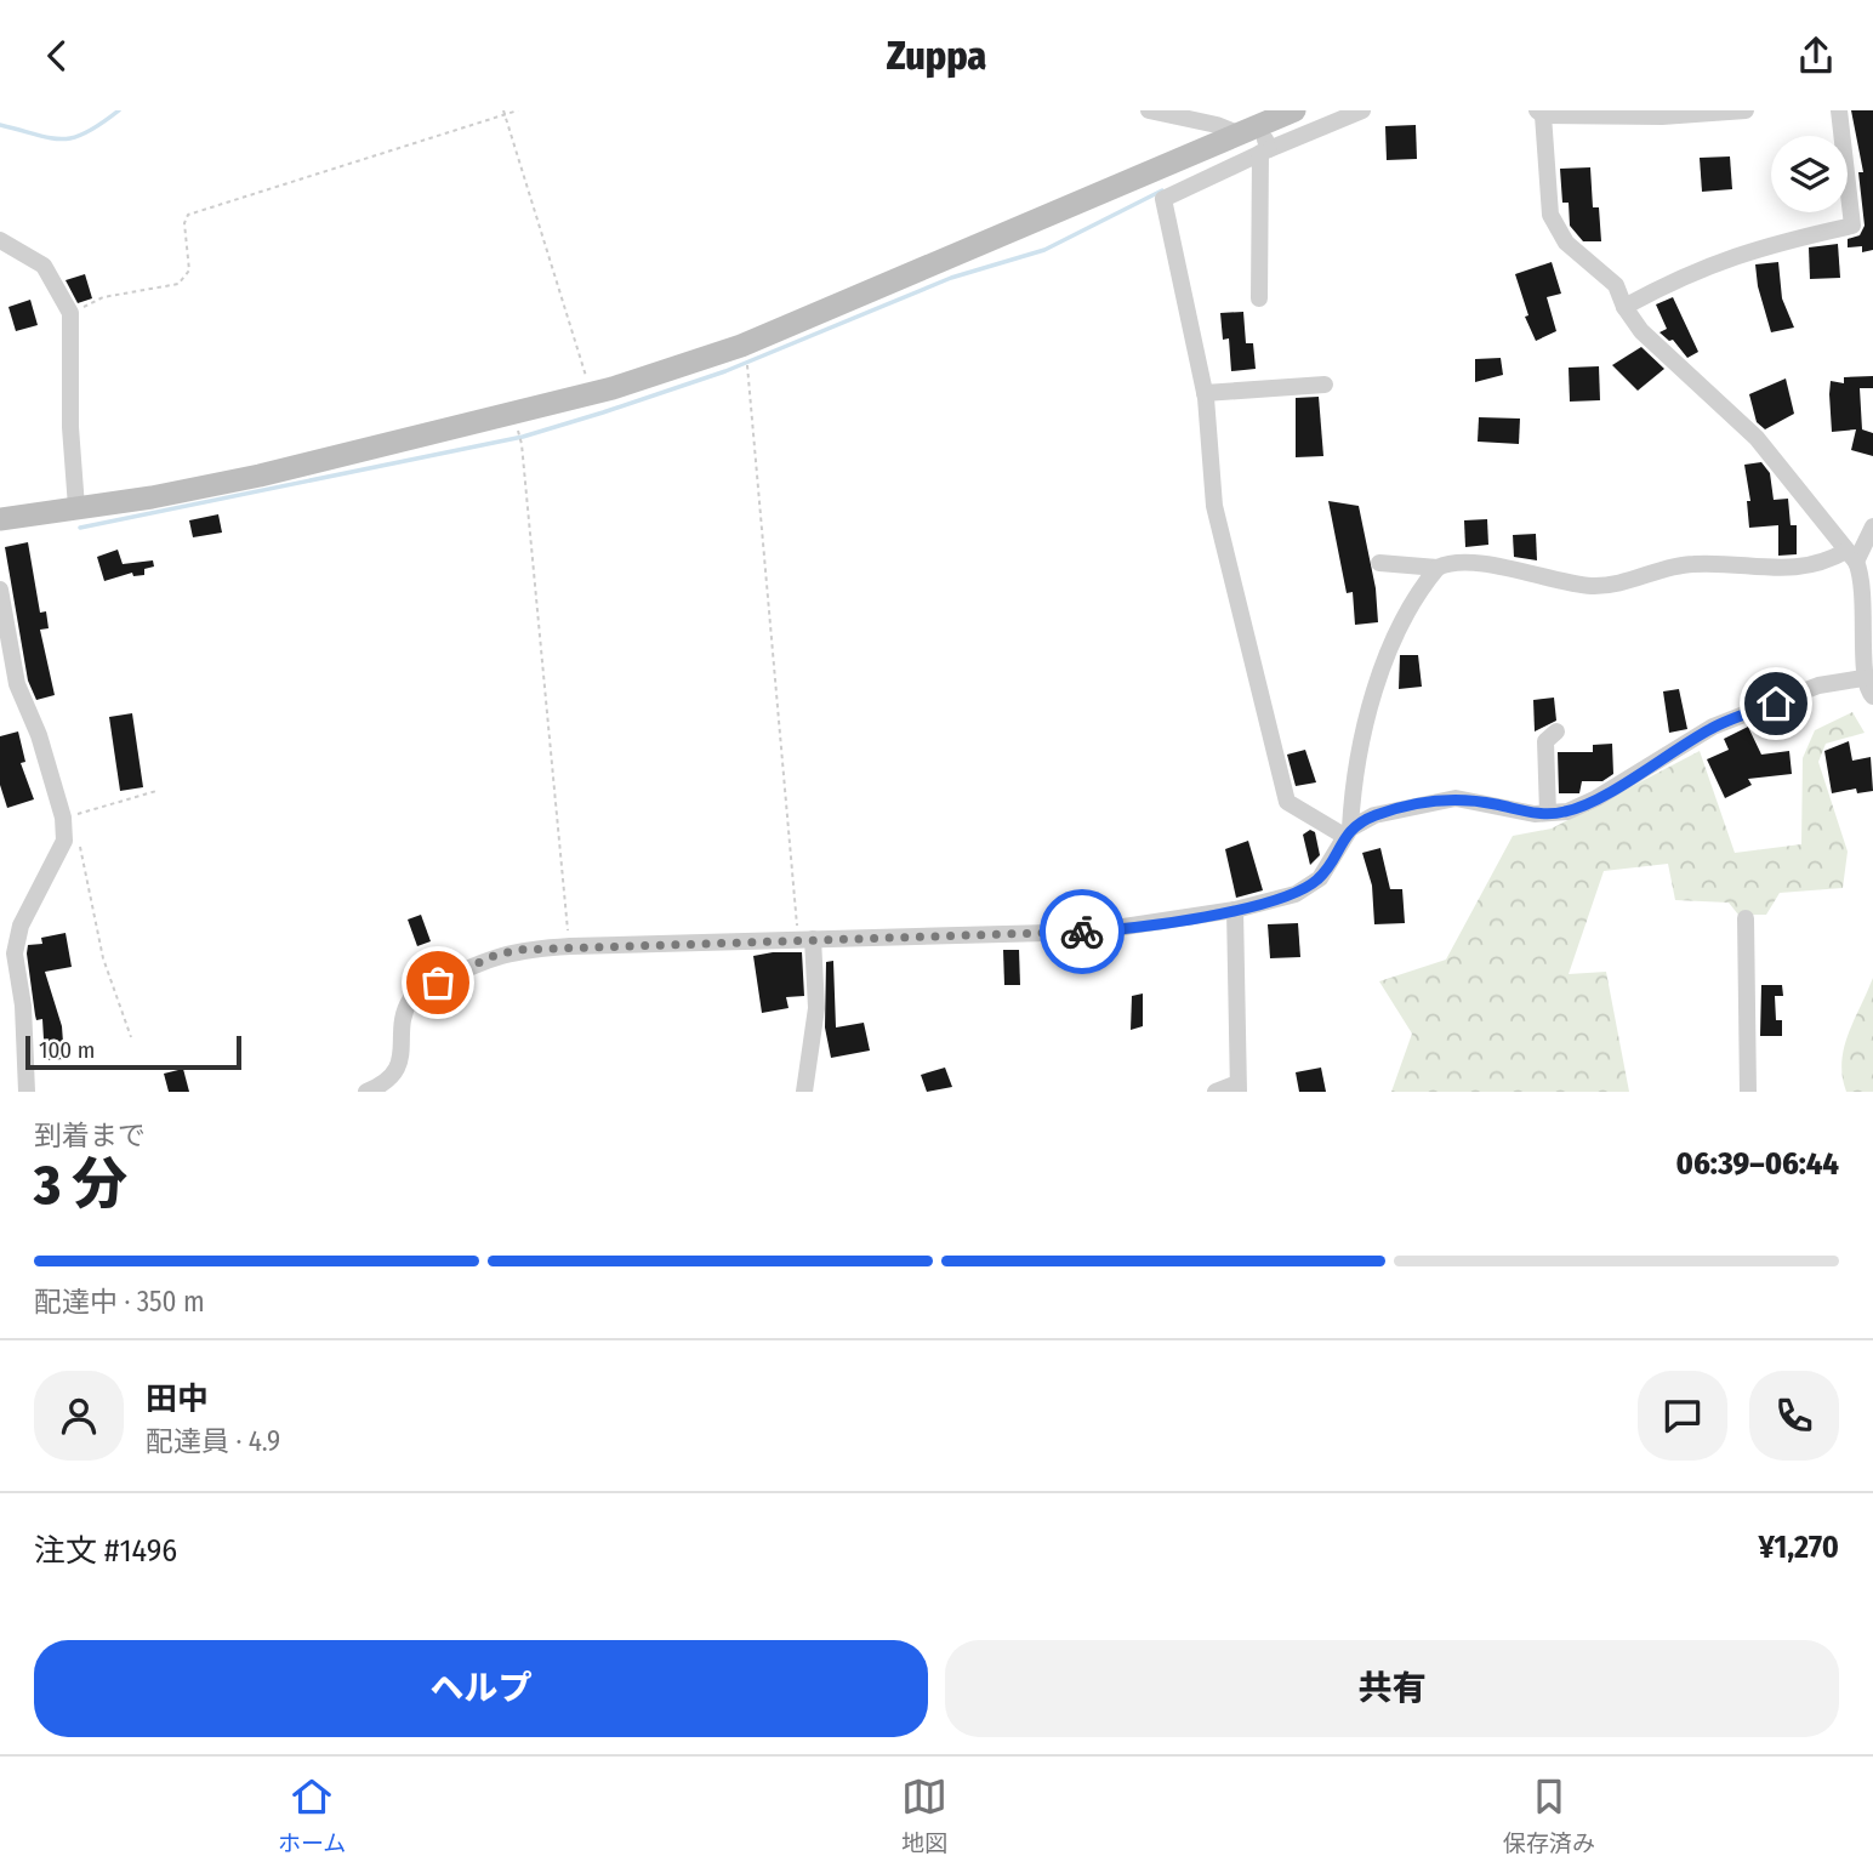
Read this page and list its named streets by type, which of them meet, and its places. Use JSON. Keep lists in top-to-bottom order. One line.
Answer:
{"scale_bar":"100 m","page":{"header":"Zuppa","scale":"100 m","heading":["3 分","到着まで","06:39–06:44"],"panel":["田中","配達員 · 4.9","注文 #1496","¥1,270"],"bar":"配達中 · 350 m","buttons":["ヘルプ","共有"],"tabs":["ホーム","地図","保存済み"]}}
